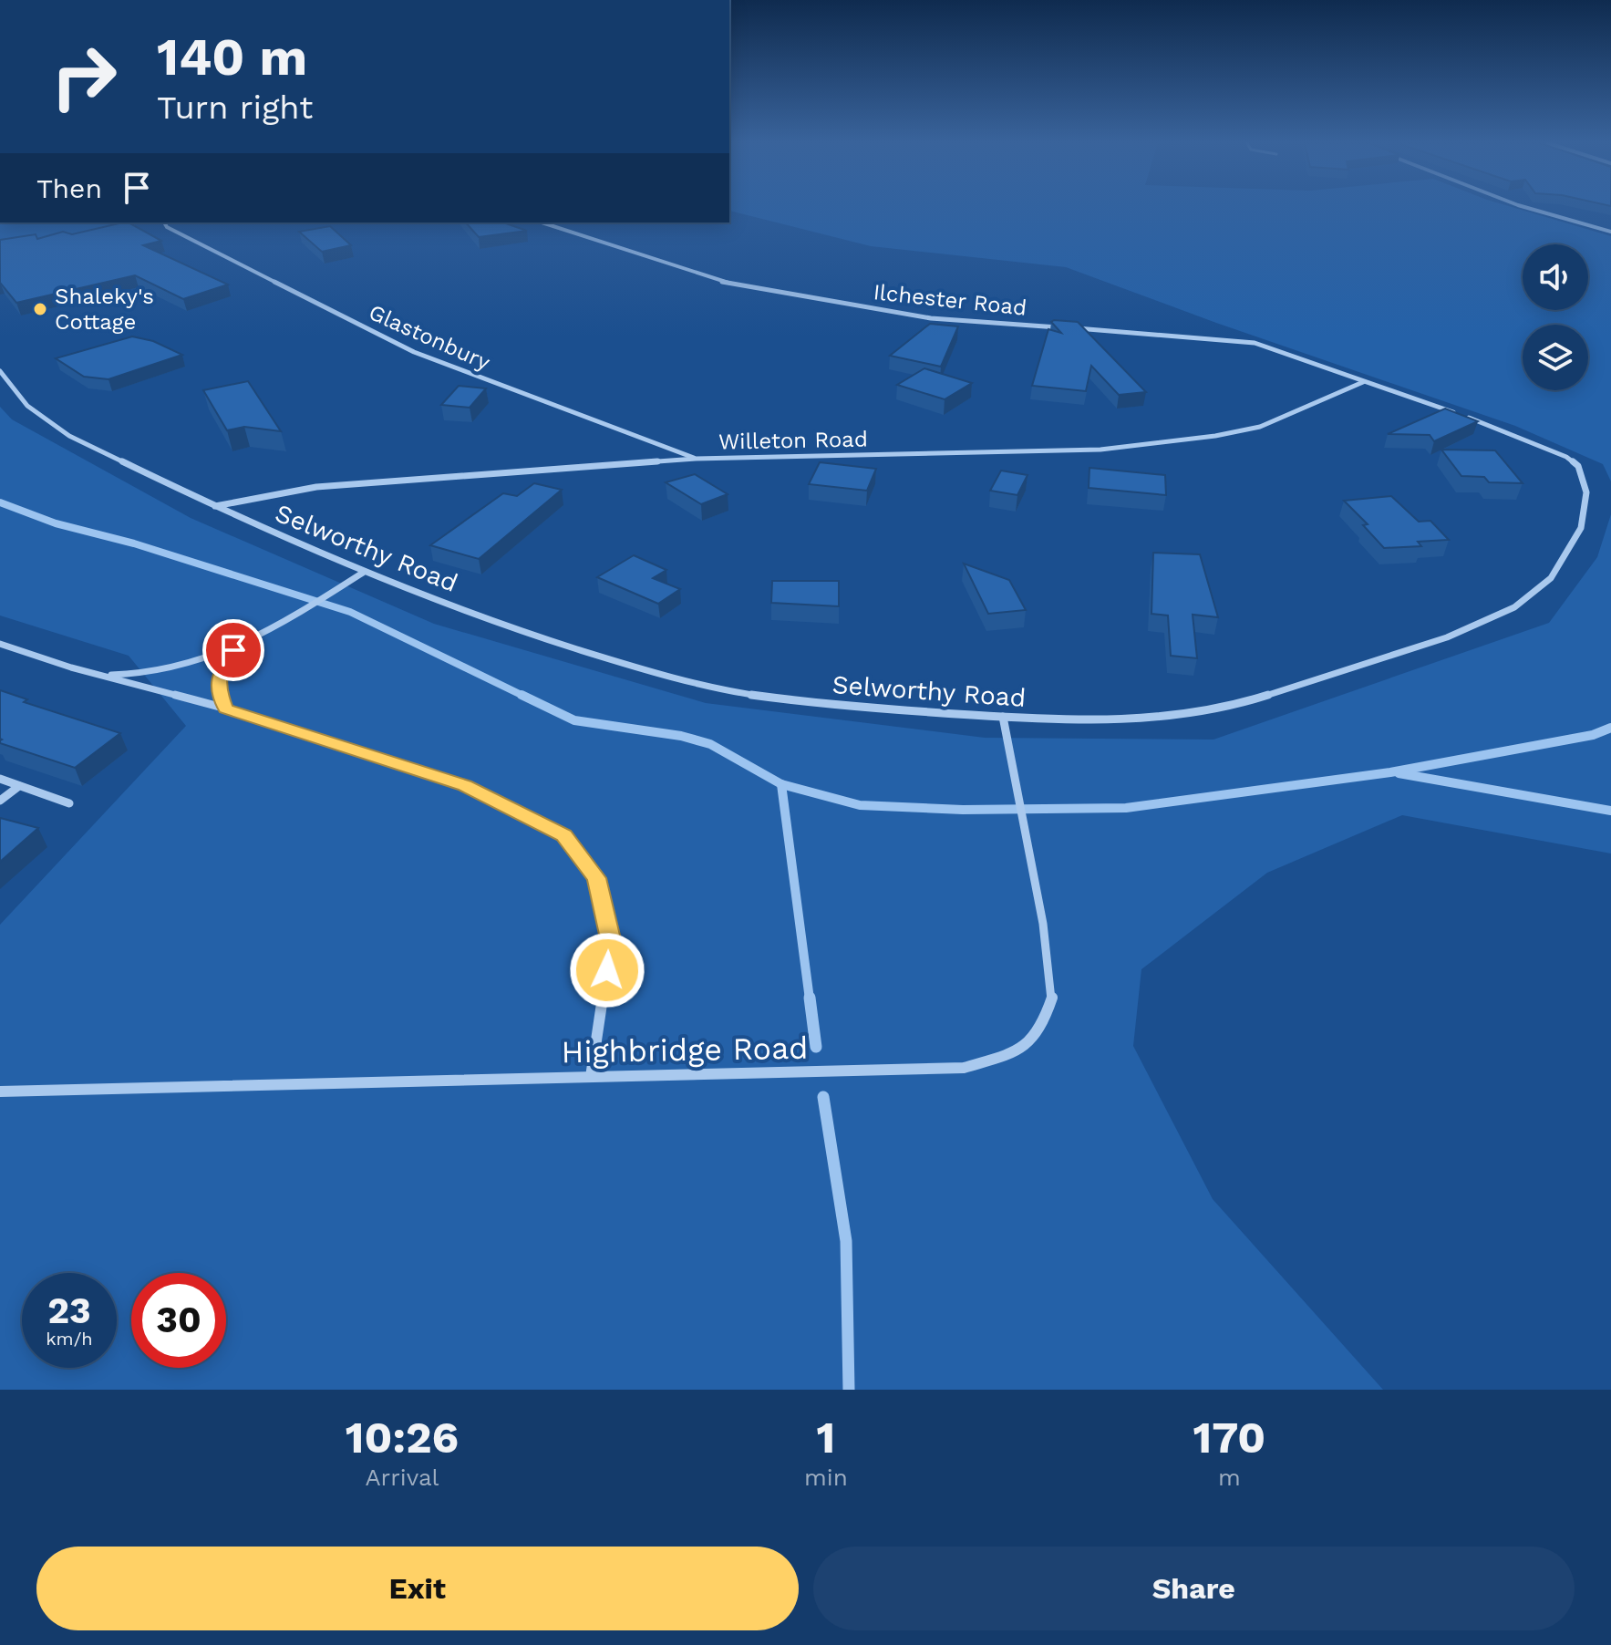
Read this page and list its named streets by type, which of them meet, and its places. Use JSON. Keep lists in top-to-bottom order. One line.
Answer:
{"streets":{"street":["Ilchester Road","Glastonbury","Willeton Road","Selworthy Road","Highbridge Road"]},"crossings":[["Glastonbury","Willeton Road"],["Willeton Road","Selworthy Road"],["Selworthy Road","Highbridge Road"]],"places":["Shaleky's Cottage"],"page":{"turn":["140 m","Turn right"],"then":"Then","speed":"23 km/h","limit":"30","eta":["10:26","Arrival","1","min","170","m"],"buttons":["Exit","Share"]}}
